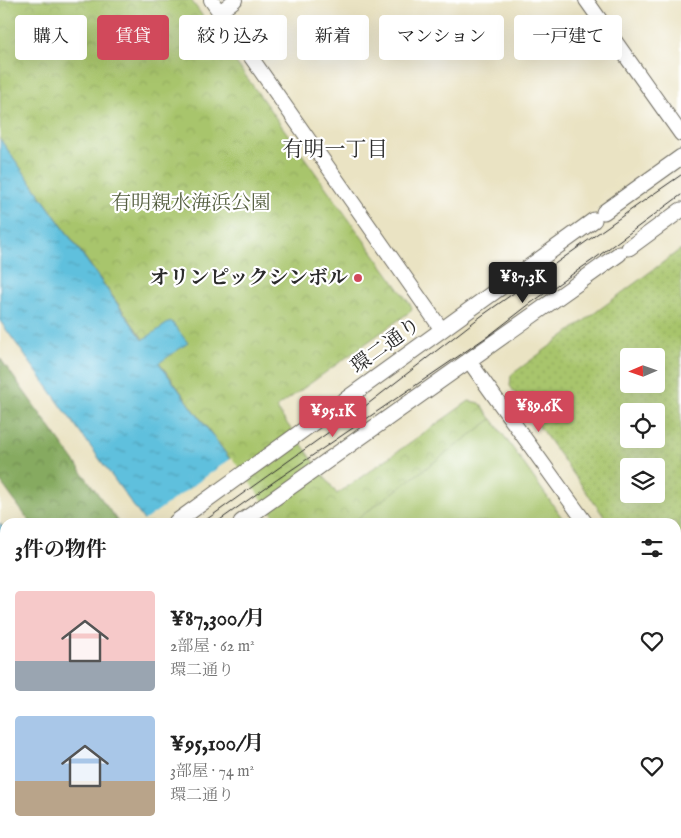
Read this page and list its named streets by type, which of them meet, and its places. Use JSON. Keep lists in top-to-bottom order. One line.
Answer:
{"streets":{"main road":["環二通り"]},"districts":["有明一丁目"],"parks":["有明親水海浜公園"],"places":["オリンピックシンボル"],"north":"left","page":{"chip":["購入","賃貸","絞り込み","新着","マンション","一戸建て"],"price":["¥87.3K","¥89.6K","¥95.1K"],"heading":"3件の物件","list":[{"name":"¥87,300/月","note":"2部屋 · 62 m² · 環二通り"},{"name":"¥95,100/月","note":"3部屋 · 74 m² · 環二通り"}]}}
